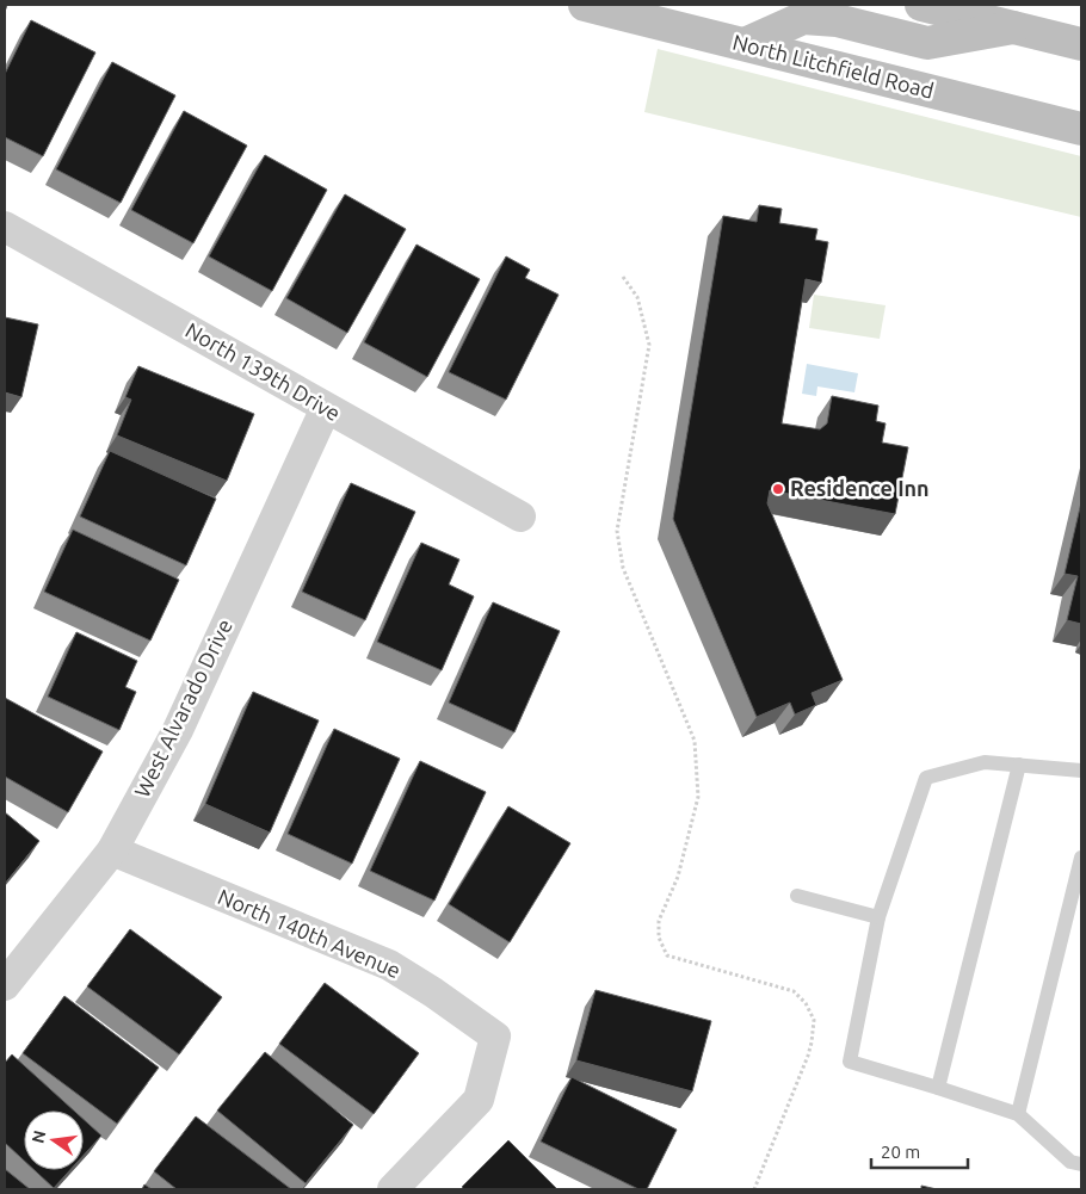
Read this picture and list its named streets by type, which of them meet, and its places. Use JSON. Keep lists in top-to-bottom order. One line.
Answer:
{"streets":{"main road":["North Litchfield Road"],"street":["North 139th Drive","West Alvarado Drive","North 140th Avenue"]},"crossings":[["North 139th Drive","West Alvarado Drive"],["West Alvarado Drive","North 140th Avenue"]],"places":["Residence Inn"],"scale_bar":"20 m","north":"left"}
